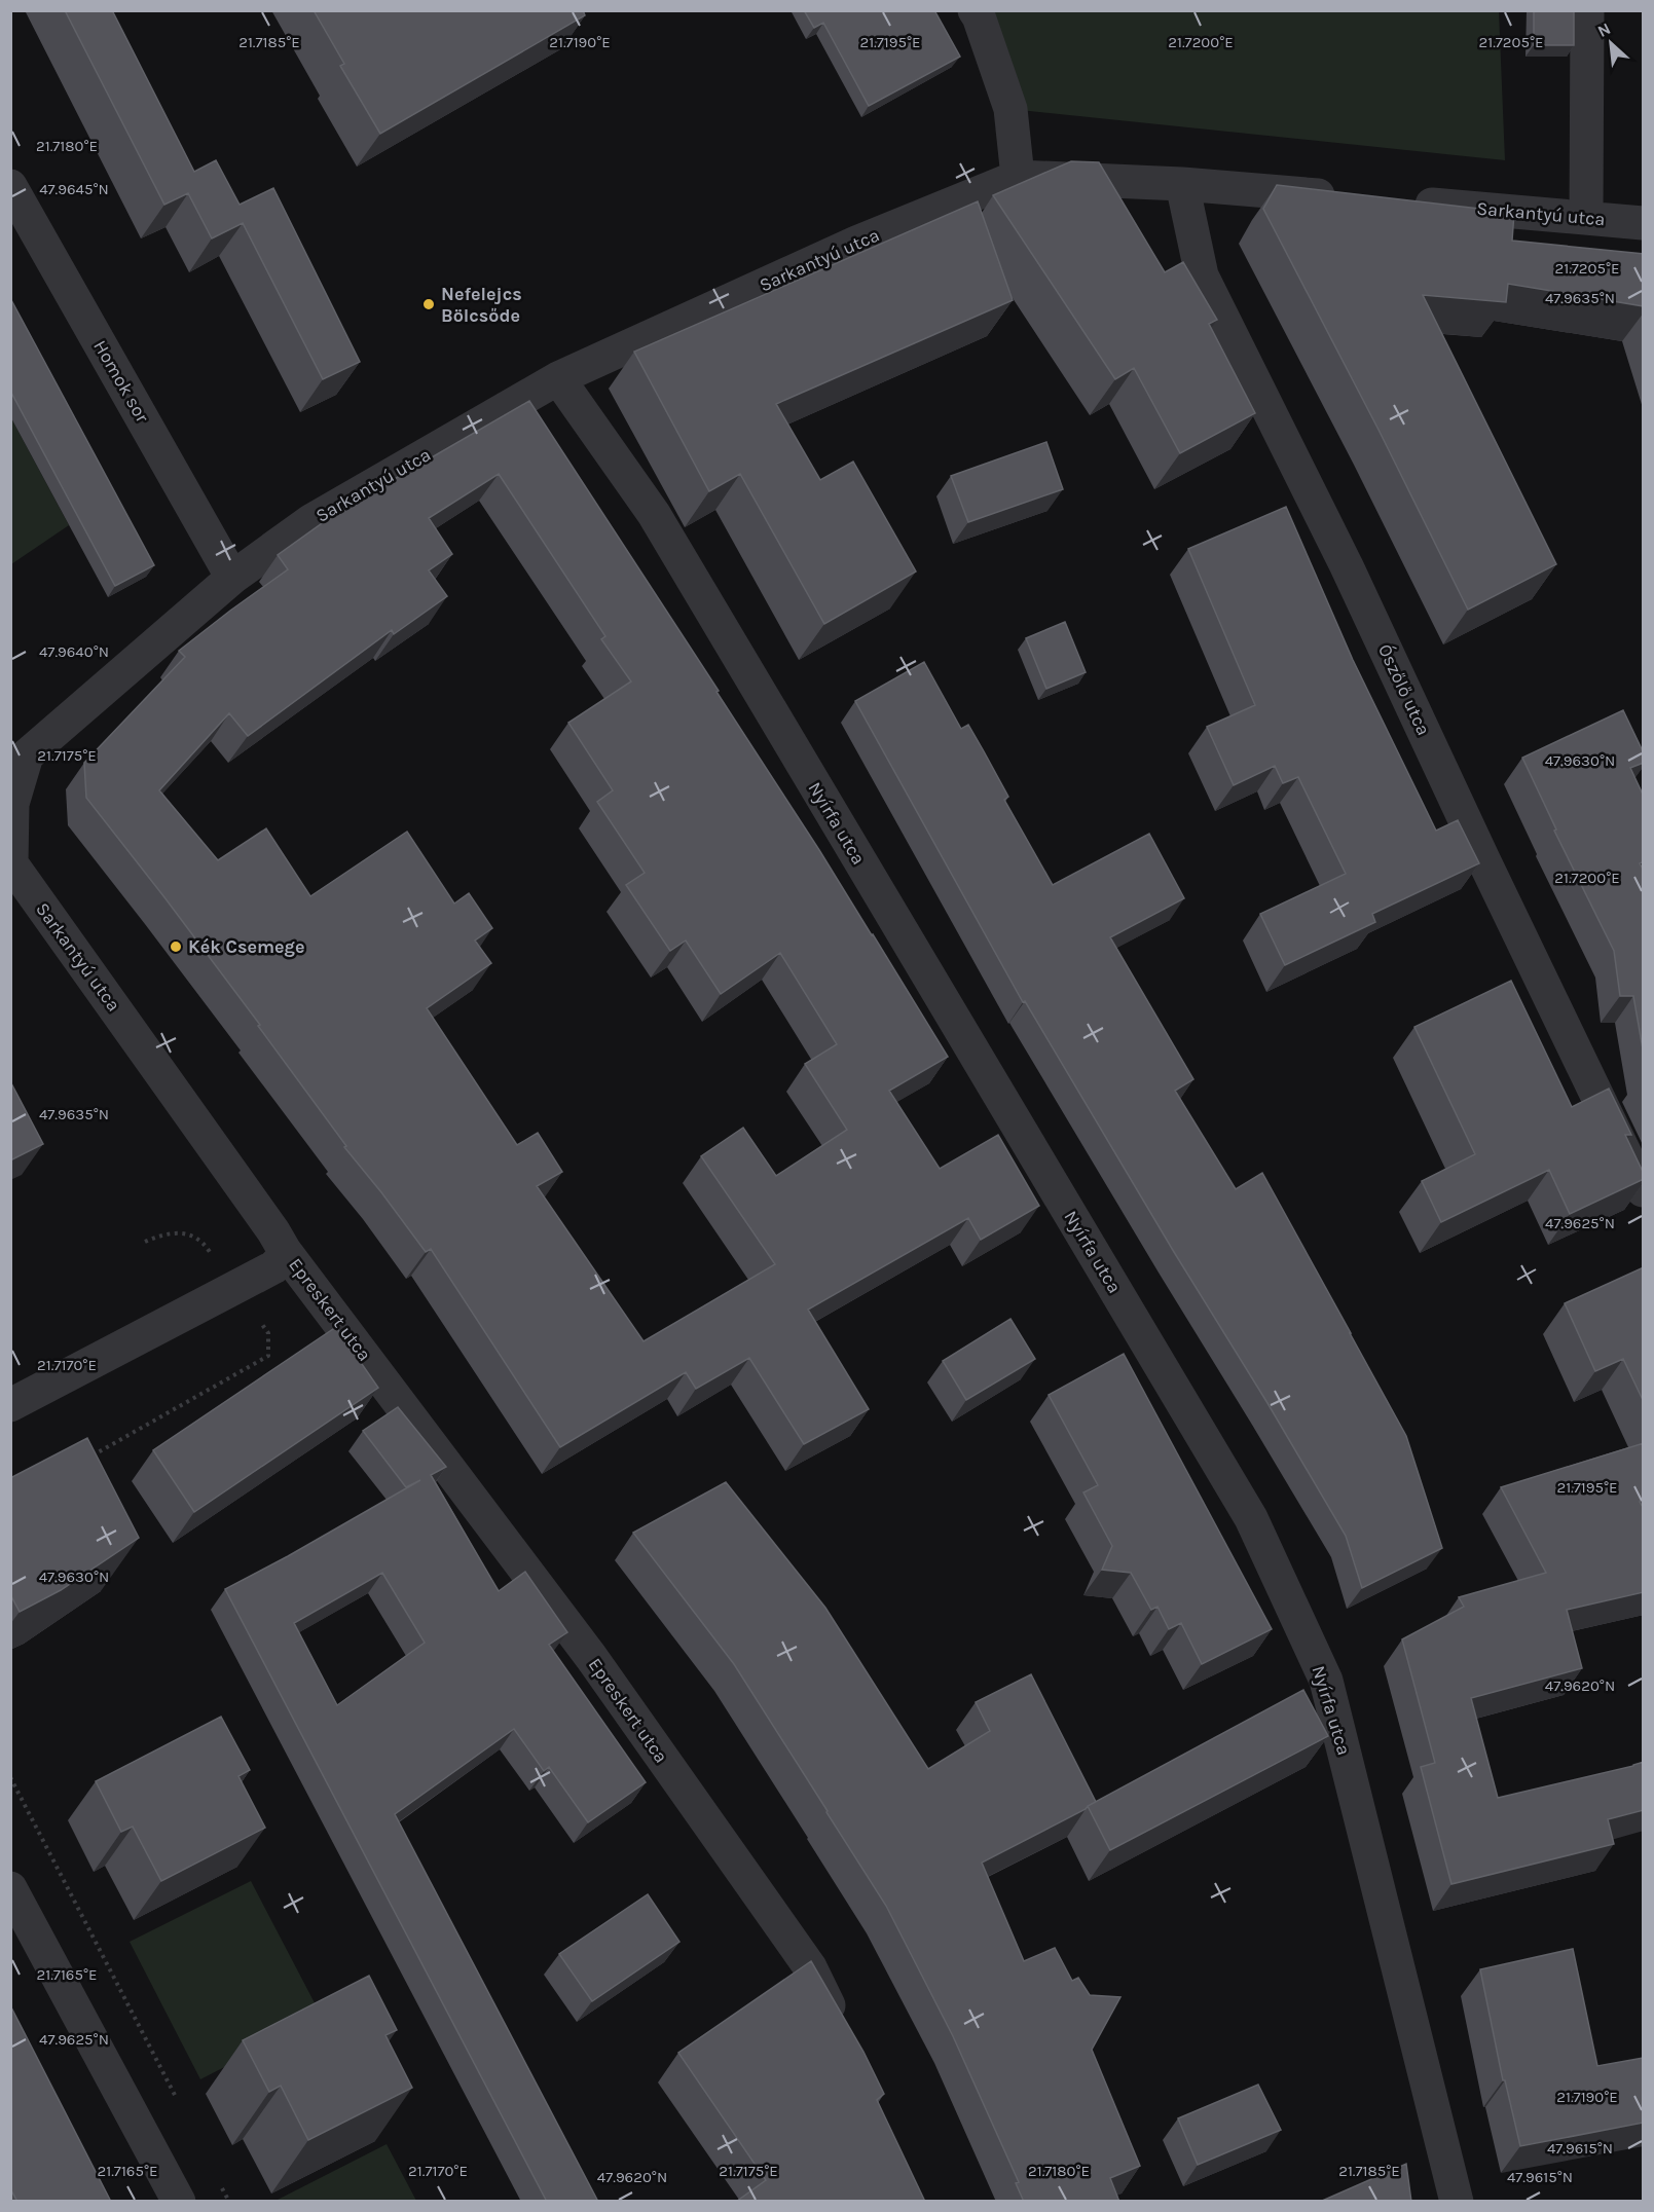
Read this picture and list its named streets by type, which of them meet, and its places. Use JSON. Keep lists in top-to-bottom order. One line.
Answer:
{"streets":{"street":["Sarkantyú utca","Homok sor","Ószőlő utca","Nyírfa utca","Epreskert utca"]},"crossings":[["Sarkantyú utca","Homok sor"],["Sarkantyú utca","Ószőlő utca"],["Sarkantyú utca","Nyírfa utca"],["Sarkantyú utca","Epreskert utca"]],"places":["Nefelejcs Bölcsőde","Kék Csemege"],"north":"top left","coordinates":["21.7185°E","21.7190°E","21.7195°E","21.7200°E","21.7205°E","21.7180°E","47.9645°N","47.9635°N","47.9640°N","21.7175°E","47.9630°N","47.9625°N","21.7170°E","47.9620°N","21.7165°E","47.9615°N"]}
